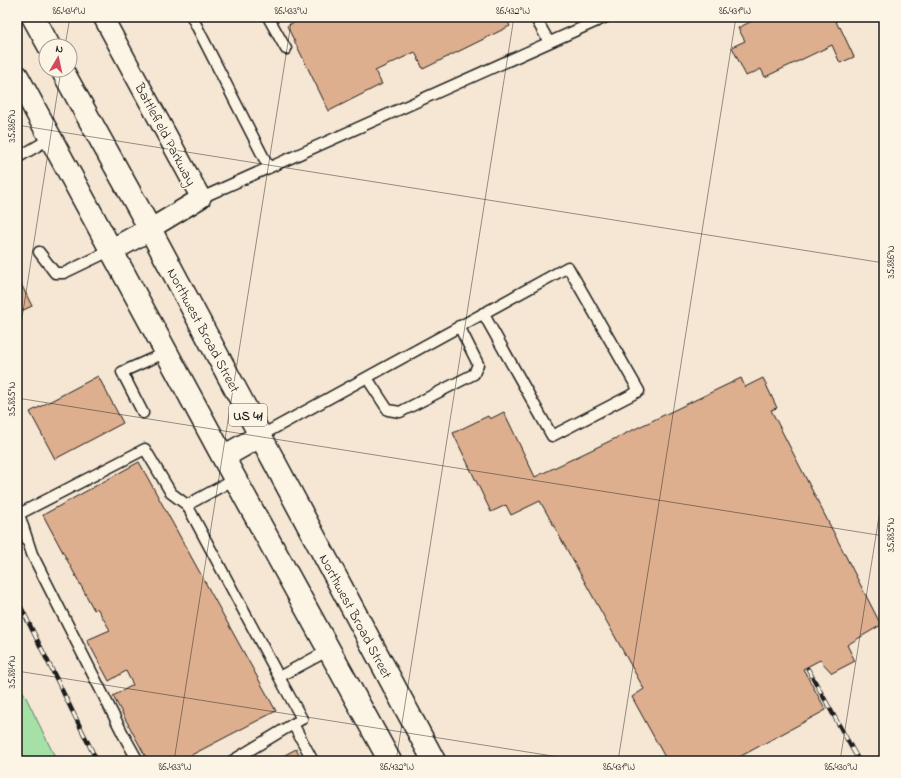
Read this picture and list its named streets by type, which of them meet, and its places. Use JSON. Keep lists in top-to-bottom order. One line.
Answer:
{"streets":{"main road":["Northwest Broad Street","US 41"],"street":["Battlefield Parkway"]},"crossings":[["Battlefield Parkway","Northwest Broad Street"]],"north":"top","coordinates":["86.434°W","86.433°W","86.432°W","86.431°W","35.886°N","35.885°N","35.884°N","86.430°W"]}
